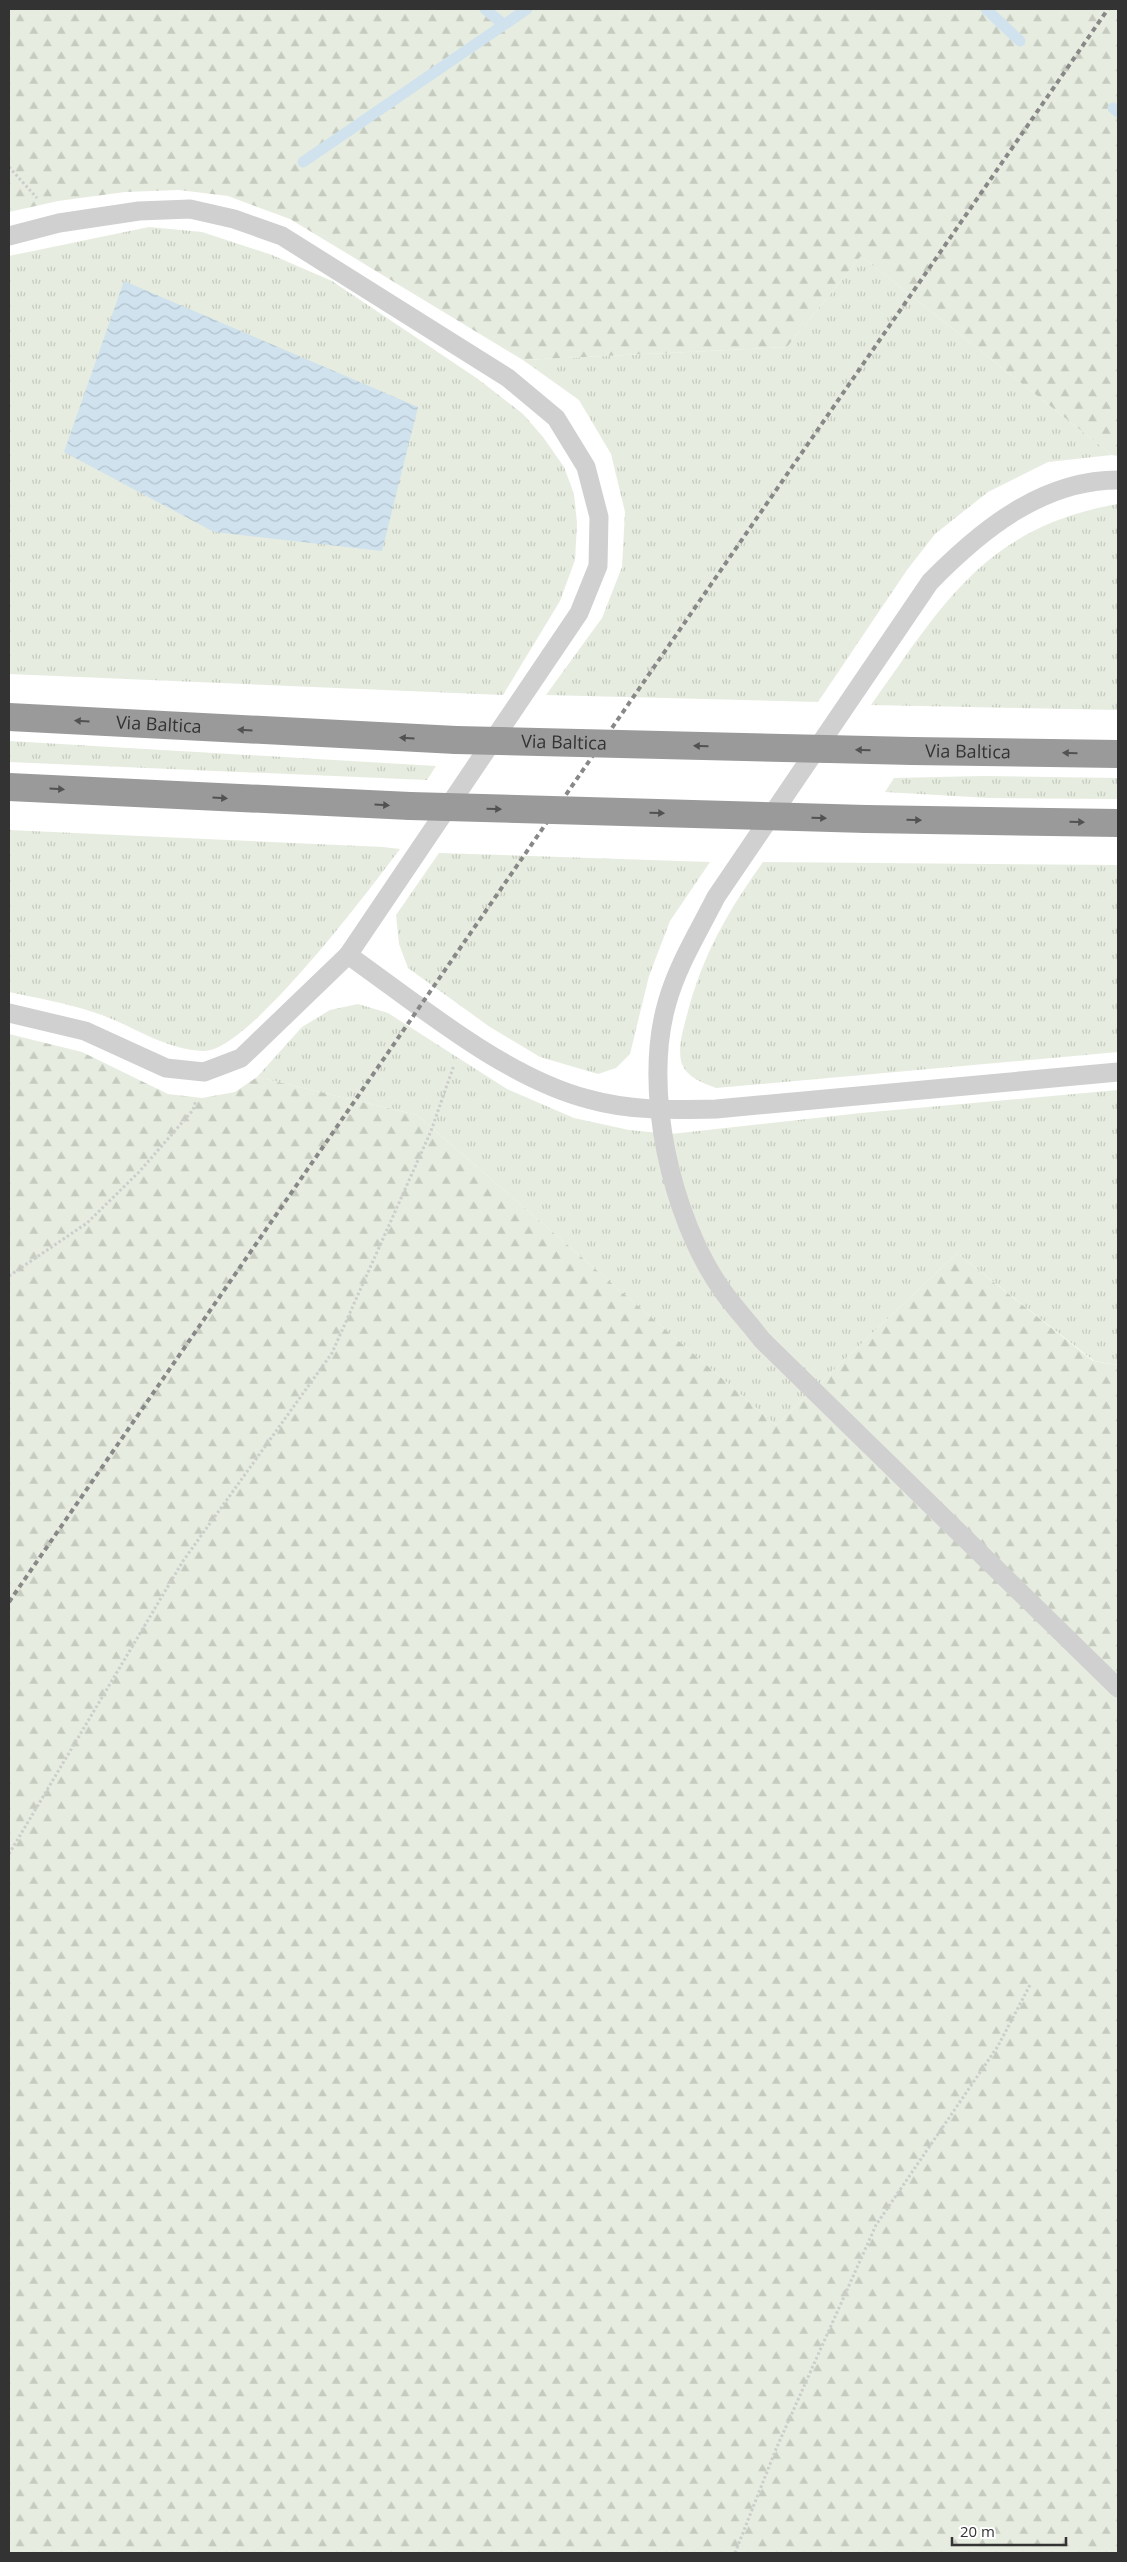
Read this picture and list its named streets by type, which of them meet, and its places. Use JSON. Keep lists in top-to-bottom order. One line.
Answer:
{"streets":{"highway":["Via Baltica"]},"scale_bar":"20 m"}
